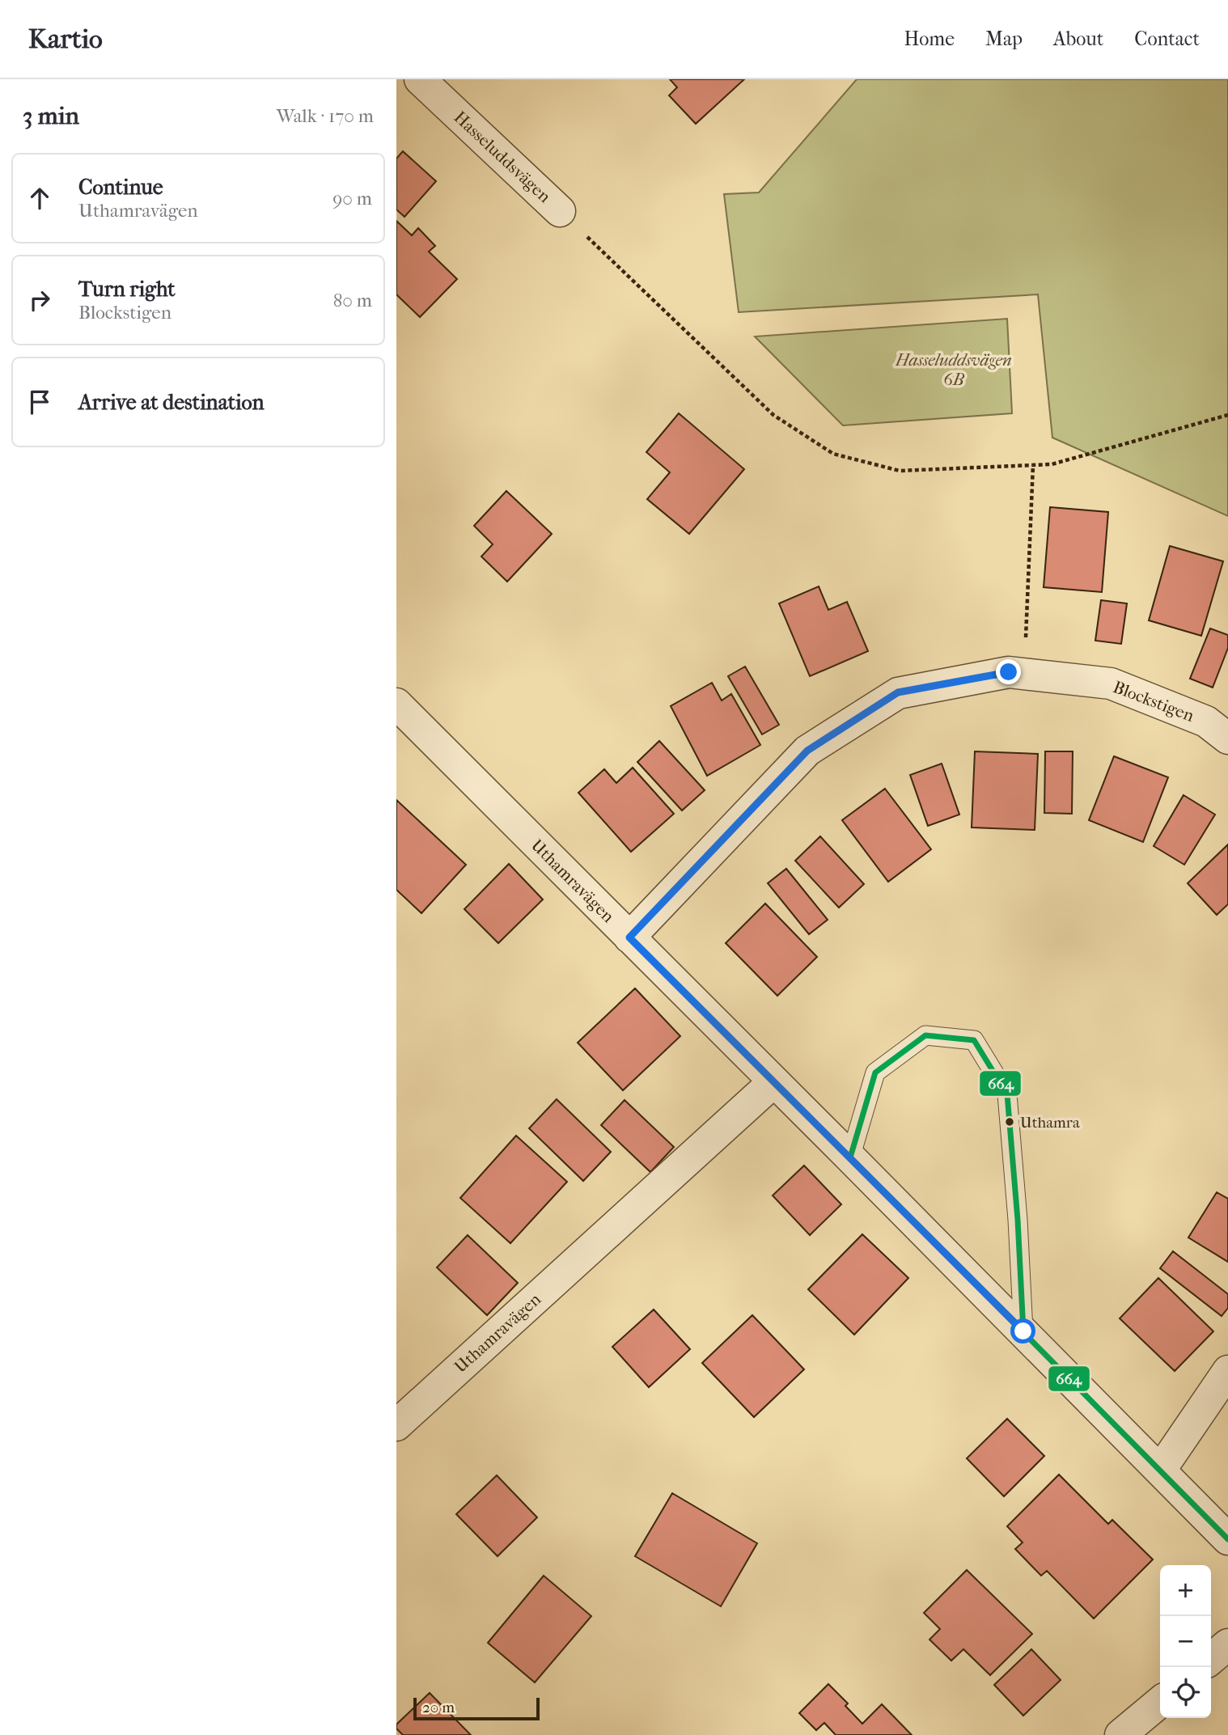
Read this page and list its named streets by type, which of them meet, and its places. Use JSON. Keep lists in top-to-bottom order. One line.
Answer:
{"streets":{"street":["Hasseluddsvägen","Blockstigen","Uthamravägen"]},"crossings":[["Blockstigen","Uthamravägen"]],"parks":["Hasseluddsvägen 6B"],"places":["Uthamra"],"lines":["transit line 664"],"scale_bar":"20 m","page":{"header":"Kartio","nav":["Home","Map","About","Contact"],"heading":["3 min","Walk · 170 m"],"list":[["Continue","Uthamravägen","90 m"],["Turn right","Blockstigen","80 m"],"Arrive at destination"],"map_buttons":["+","−"],"scale":"20 m"}}
